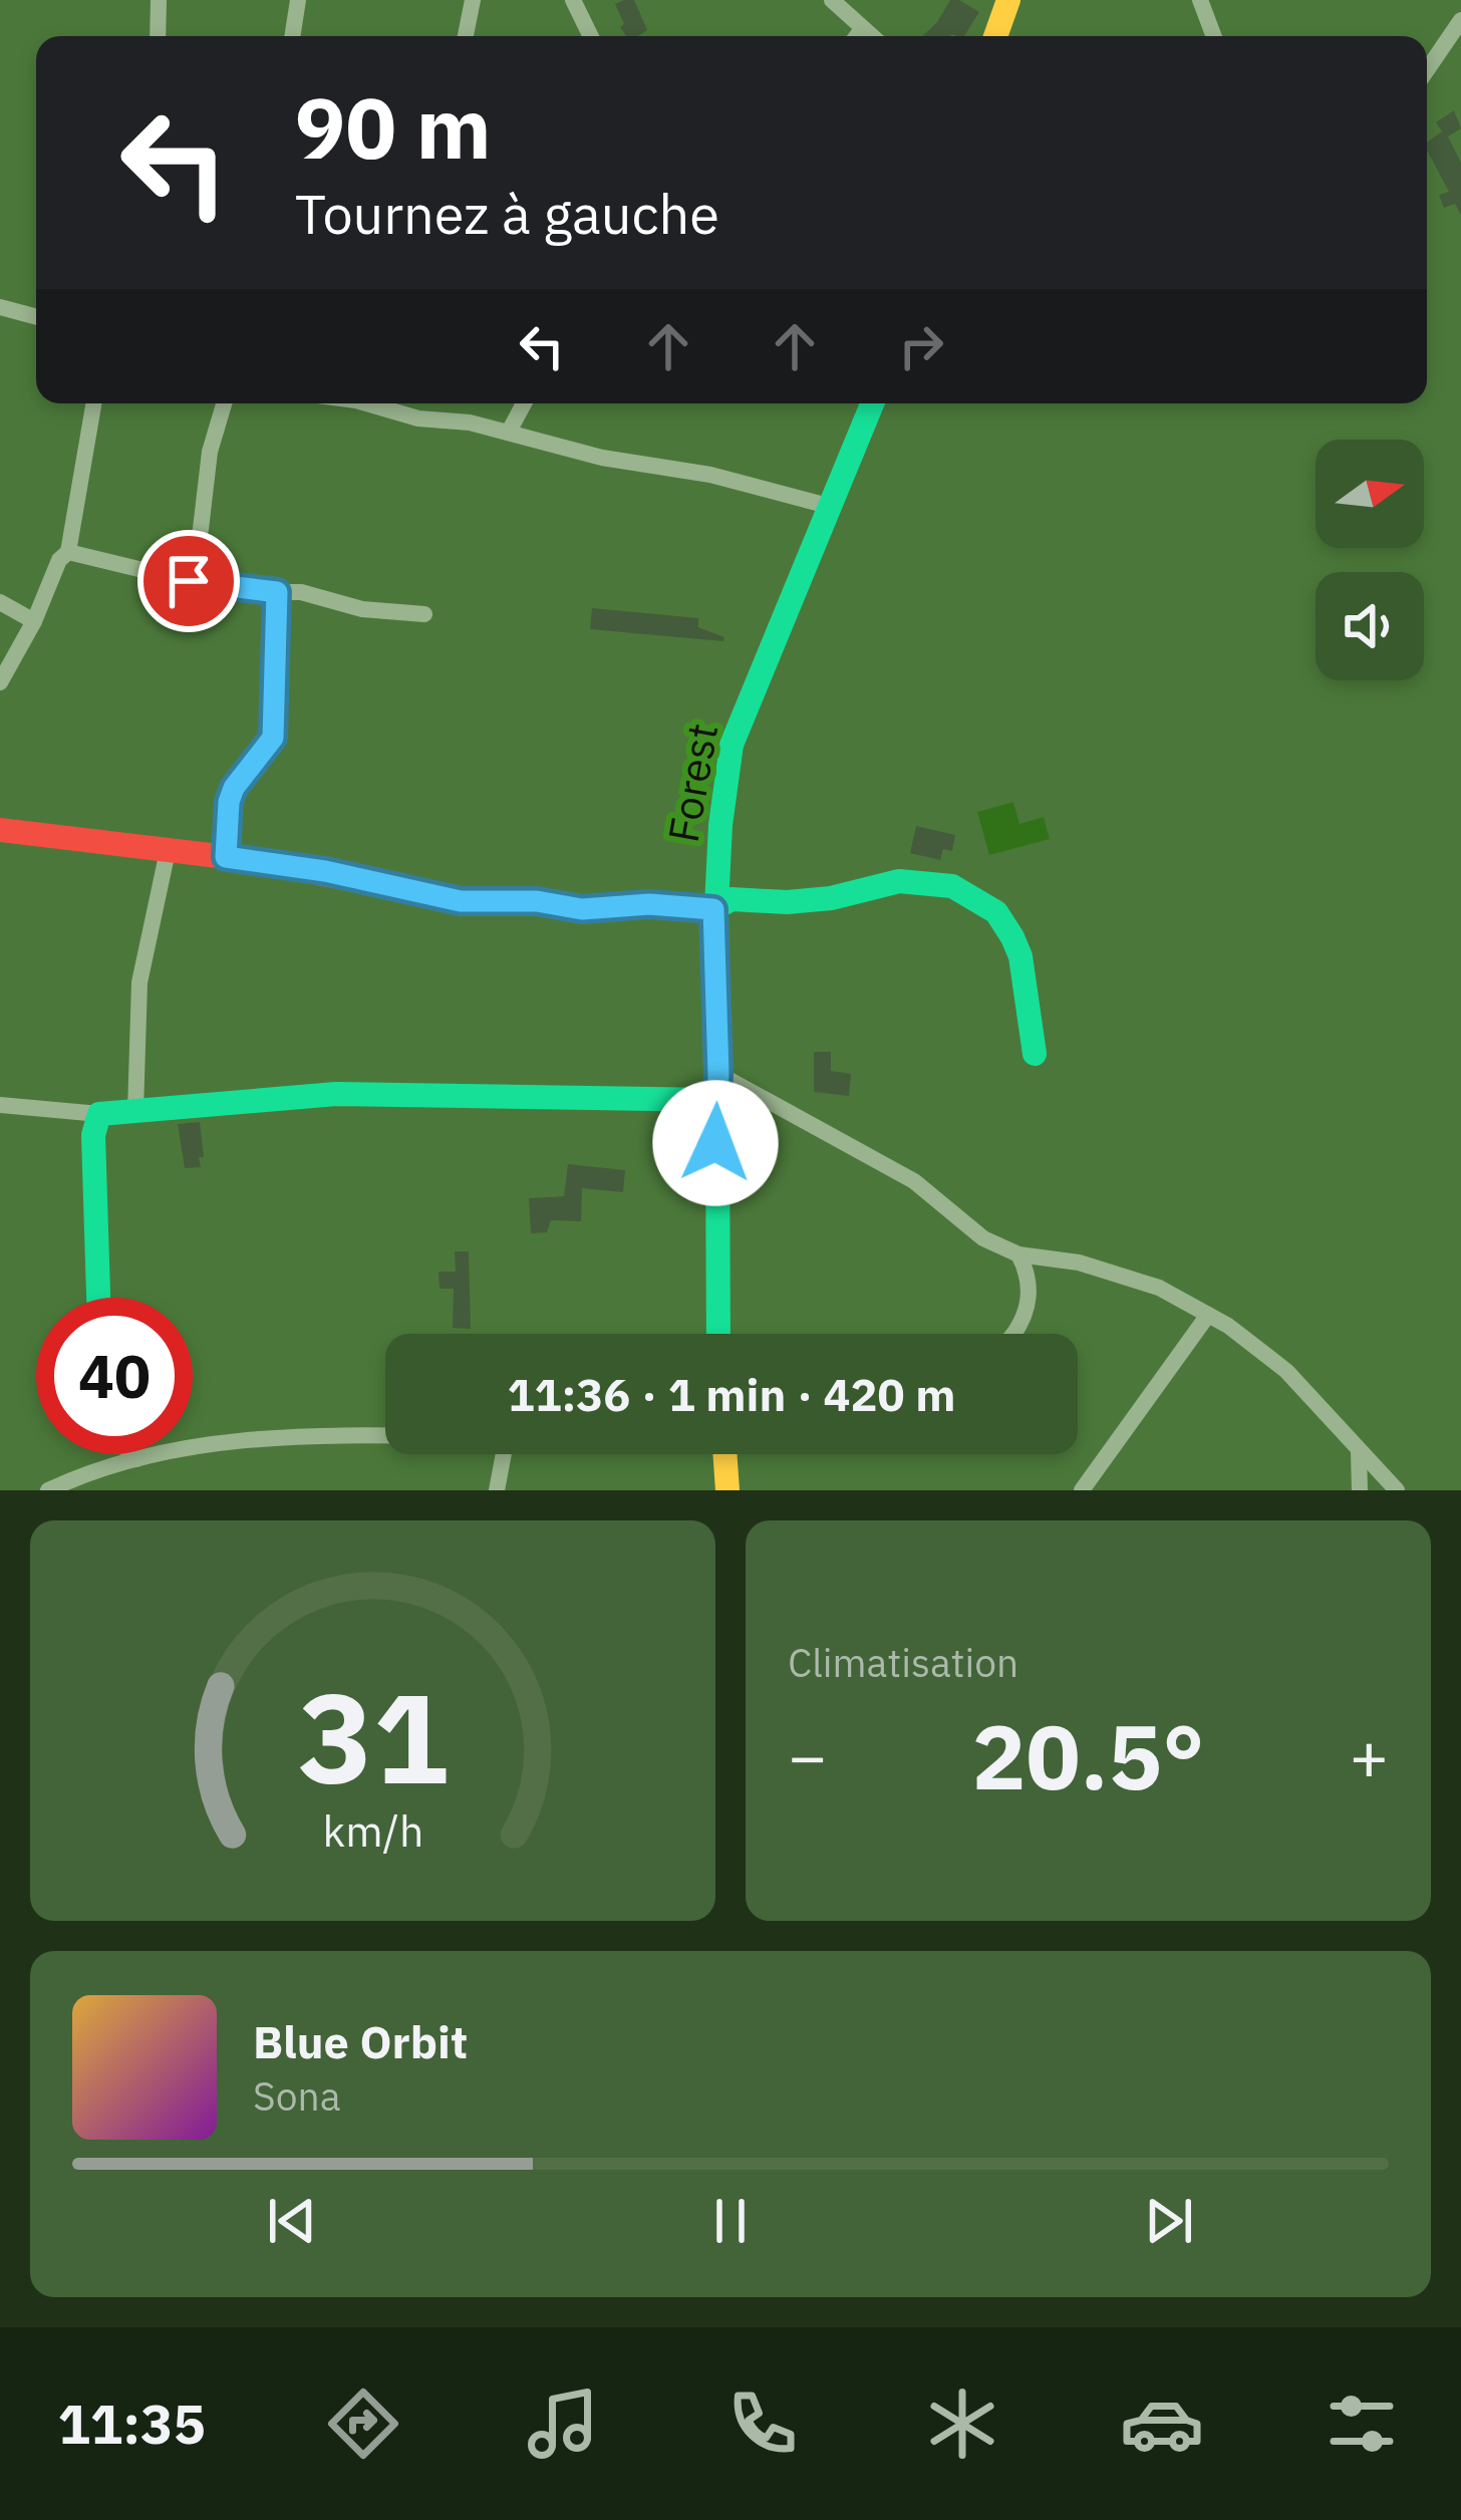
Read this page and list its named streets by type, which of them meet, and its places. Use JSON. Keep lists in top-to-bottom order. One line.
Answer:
{"streets":{"street":["Forest"]},"north":"right","page":{"turn":["90 m","Tournez à gauche"],"limit":"40","trip":"11:36 · 1 min · 420 m","tile":"Climatisation","heat":["−","20.5°","+"],"song":["Blue Orbit","Sona"],"tabs":"11:35","gauge":["31","km/h"]}}
